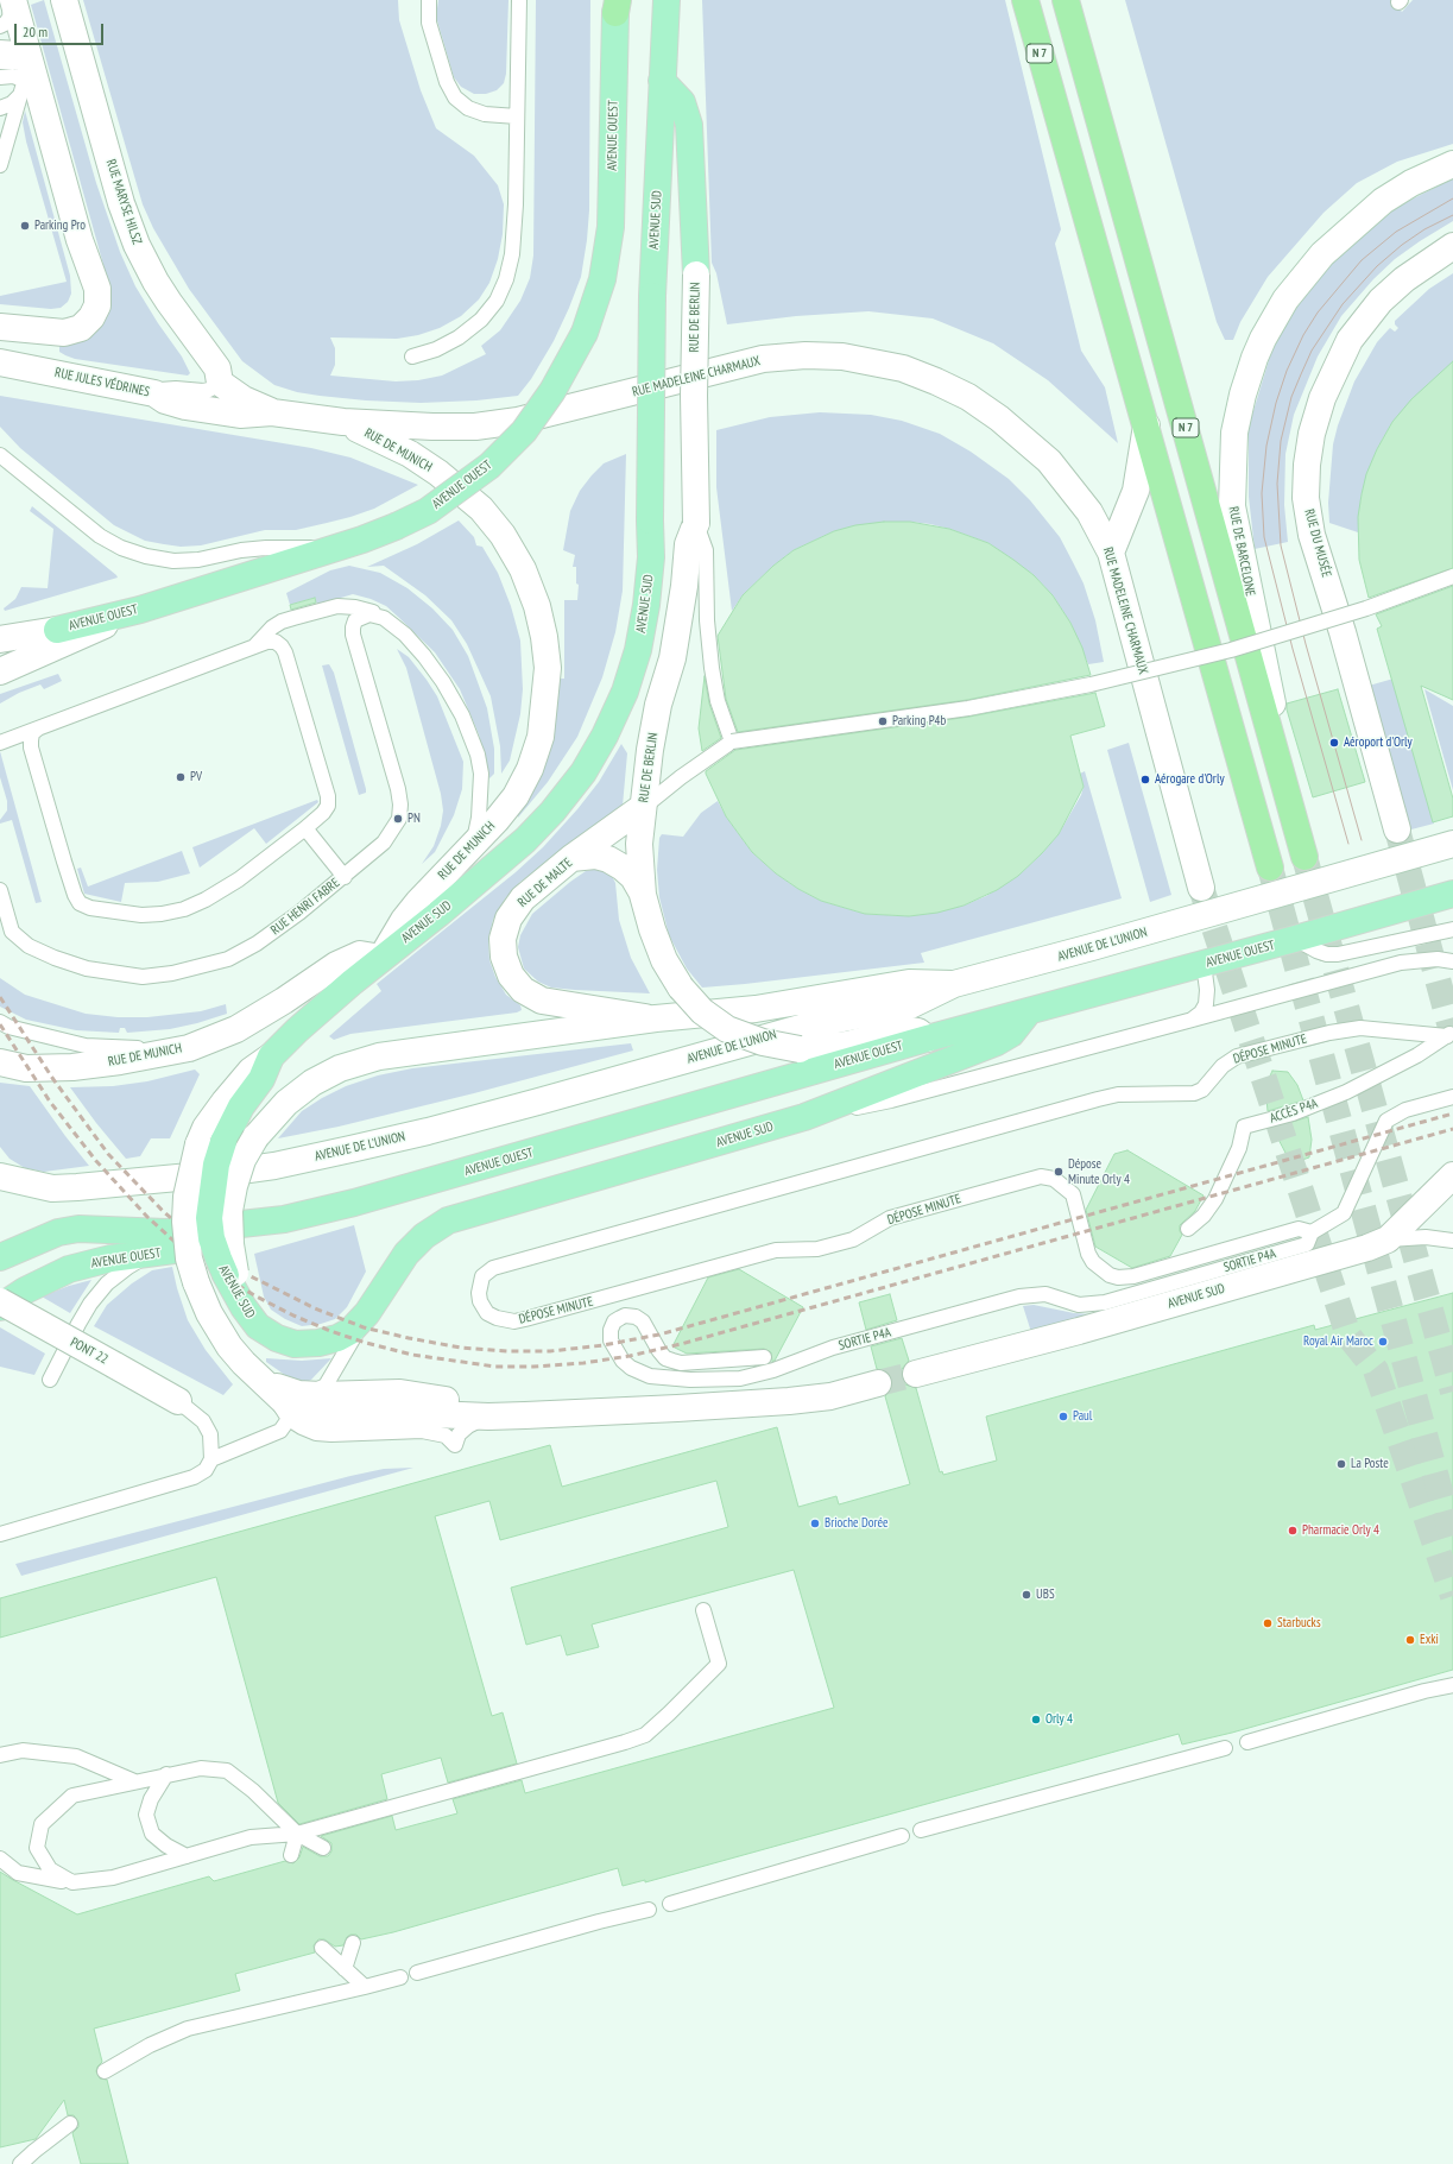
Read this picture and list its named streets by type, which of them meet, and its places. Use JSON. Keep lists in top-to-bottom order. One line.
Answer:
{"streets":{"highway":["N 7"],"main road":["AVENUE OUEST","AVENUE SUD"],"street":["RUE MARYSE HILSZ","RUE DE BERLIN","RUE MADELEINE CHARMAUX","RUE JULES VÉDRINES","RUE DE MUNICH","RUE DU MUSÉE","RUE DE BARCELONE","RUE DE MALTE","AVENUE DE L'UNION","PONT 22"],"lane":["RUE HENRI FABRE","DÉPOSE MINUTE","ACCÈS P4A","SORTIE P4A"]},"crossings":[["N 7","RUE DE BARCELONE"],["AVENUE OUEST","AVENUE SUD"],["AVENUE OUEST","RUE DE BERLIN"],["AVENUE SUD","RUE DE MUNICH"],["RUE DE BERLIN","RUE DE MALTE"],["RUE MADELEINE CHARMAUX","RUE JULES VÉDRINES"],["RUE MADELEINE CHARMAUX","RUE DE MUNICH"],["RUE JULES VÉDRINES","RUE DE MUNICH"],["DÉPOSE MINUTE","ACCÈS P4A"],["DÉPOSE MINUTE","SORTIE P4A"]],"places":["Parking Pro","Parking P4b","Aéroport d'Orly","PV","Aérogare d'Orly","PN","Dépose Minute Orly 4","Royal Air Maroc","Paul","La Poste","Brioche Dorée","Pharmacie Orly 4","UBS","Starbucks","Exki","Orly 4"],"scale_bar":"20 m"}
